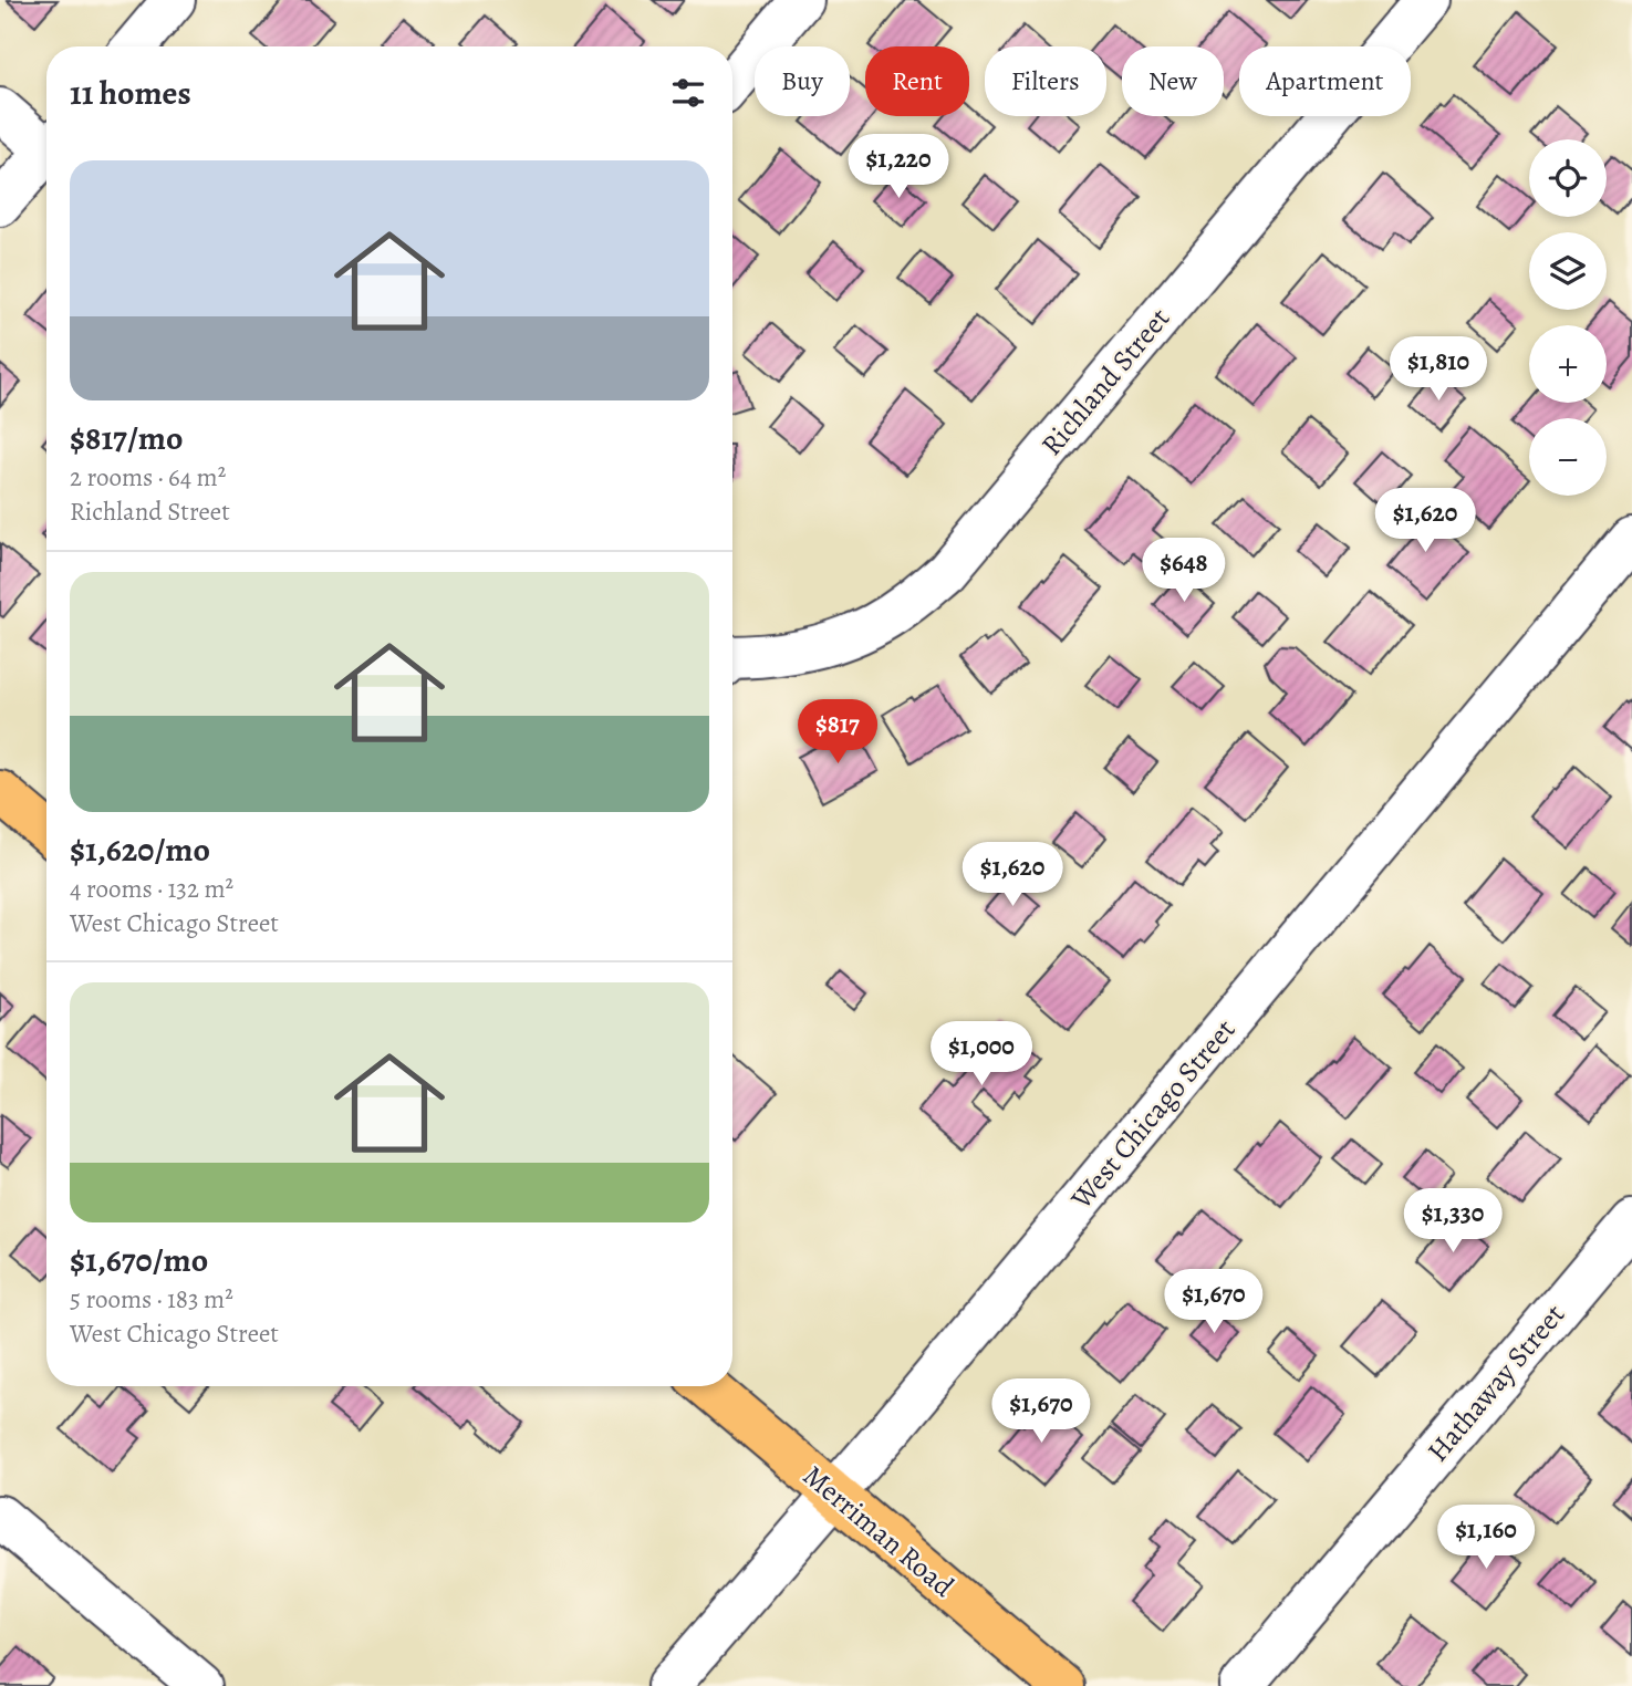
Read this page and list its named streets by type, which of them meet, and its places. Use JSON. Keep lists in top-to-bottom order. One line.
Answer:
{"streets":{"main road":["Merriman Road"],"street":["Richland Street","West Chicago Street","Hathaway Street"]},"crossings":[["West Chicago Street","Merriman Road"]],"page":{"chip":["Buy","Rent","Filters","New","Apartment"],"heading":"11 homes","price":["$1,220","$1,810","$1,620","$648","$817","$1,620","$1,000","$1,330","$1,670","$1,670","$1,160"],"map_buttons":["+","−"],"list":[{"name":"$817/mo","note":"2 rooms · 64 m² · Richland Street"},{"name":"$1,620/mo","note":"4 rooms · 132 m² · West Chicago Street"},{"name":"$1,670/mo","note":"5 rooms · 183 m² · West Chicago Street"}]}}
